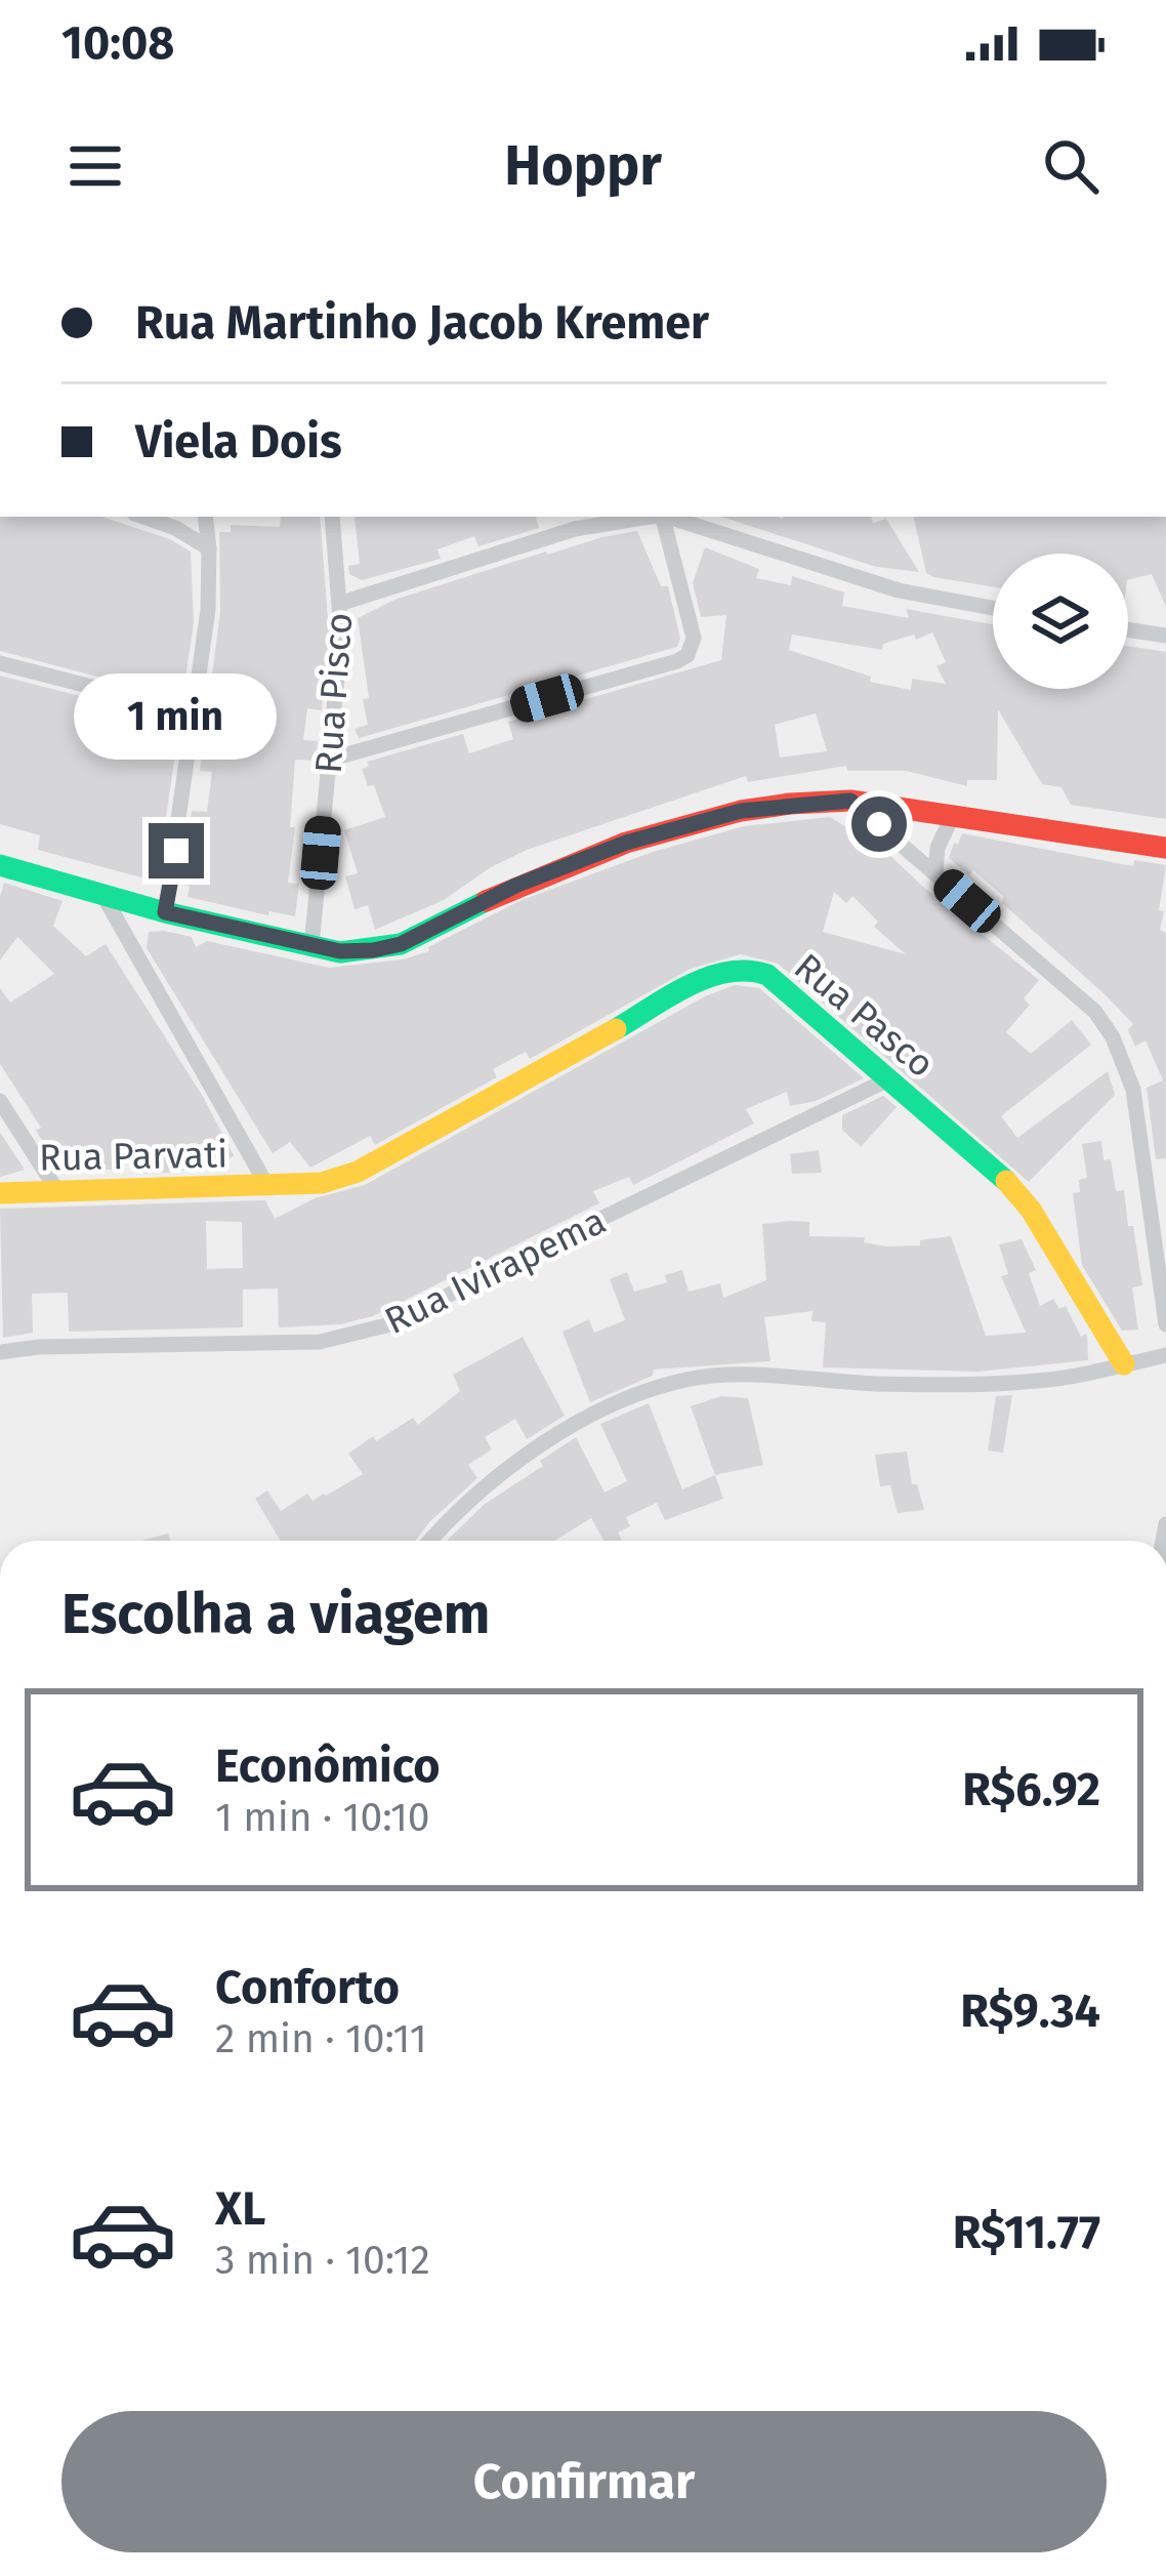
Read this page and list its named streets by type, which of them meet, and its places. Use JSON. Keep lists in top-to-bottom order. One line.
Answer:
{"streets":{"street":["Rua Pisco","Rua Pasco","Rua Parvati","Rua Ivirapema"]},"crossings":[["Rua Pasco","Rua Parvati"],["Rua Pasco","Rua Ivirapema"]],"page":{"status":"10:08","header":"Hoppr","banner":["Rua Martinho Jacob Kremer","Viela Dois"],"bubble":"1 min","heading":"Escolha a viagem","list":[{"name":"Econômico","note":"1 min · 10:10","value":"R$6.92"},{"name":"Conforto","note":"2 min · 10:11","value":"R$9.34"},{"name":"XL","note":"3 min · 10:12","value":"R$11.77"}],"buttons":"Confirmar"}}
